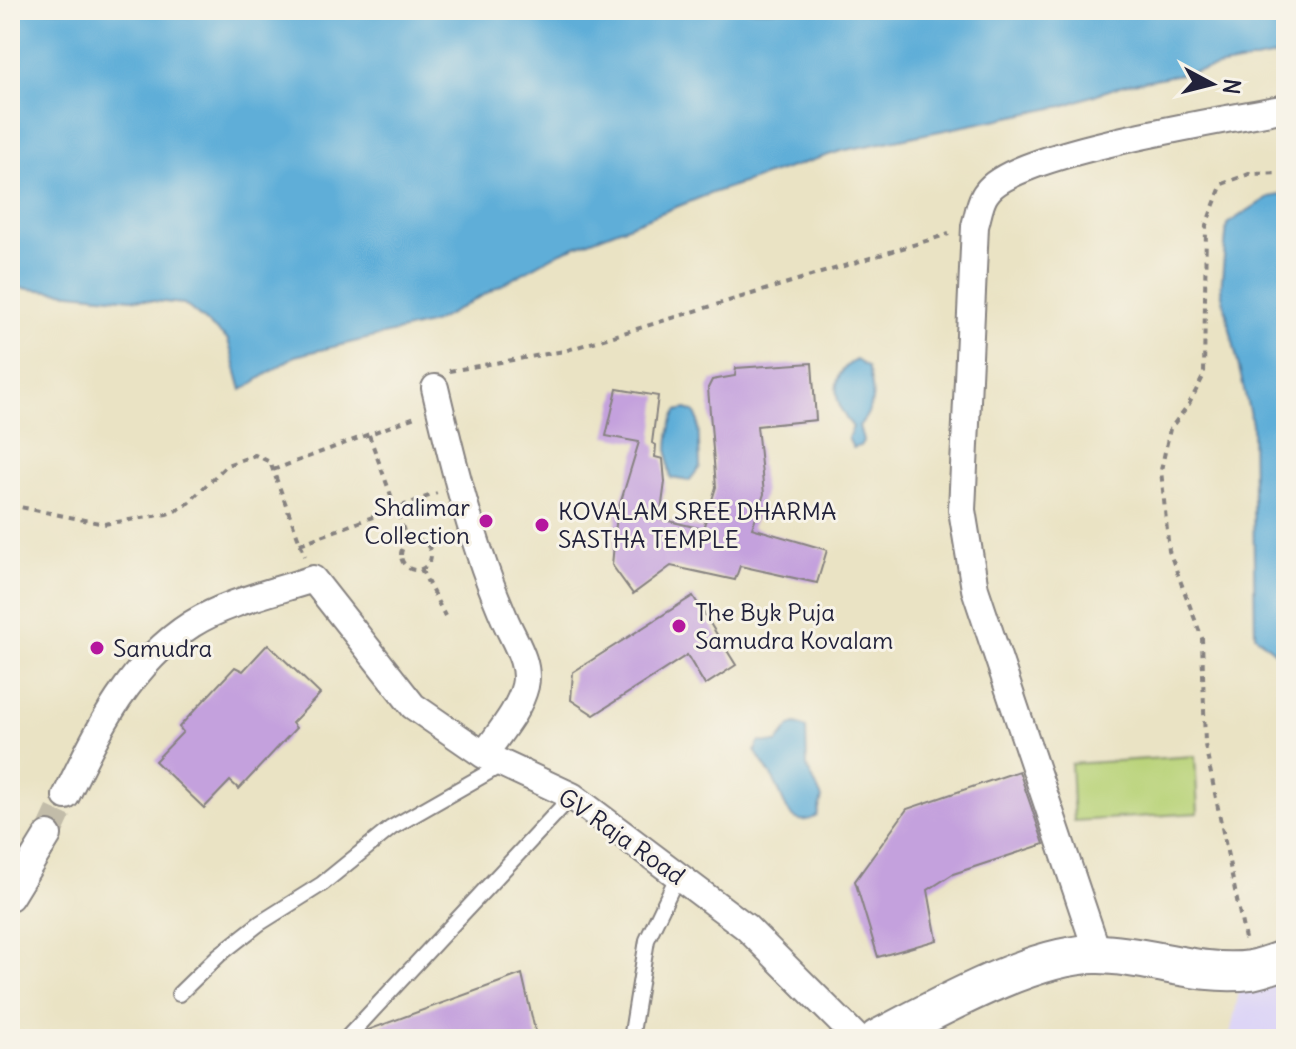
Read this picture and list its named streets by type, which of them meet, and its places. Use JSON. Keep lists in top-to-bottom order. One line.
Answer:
{"streets":{"street":["GV Raja Road"]},"places":["Shalimar Collection","KOVALAM SREE DHARMA SASTHA TEMPLE","The Byk Puja Samudra Kovalam","Samudra"],"north":"right"}
